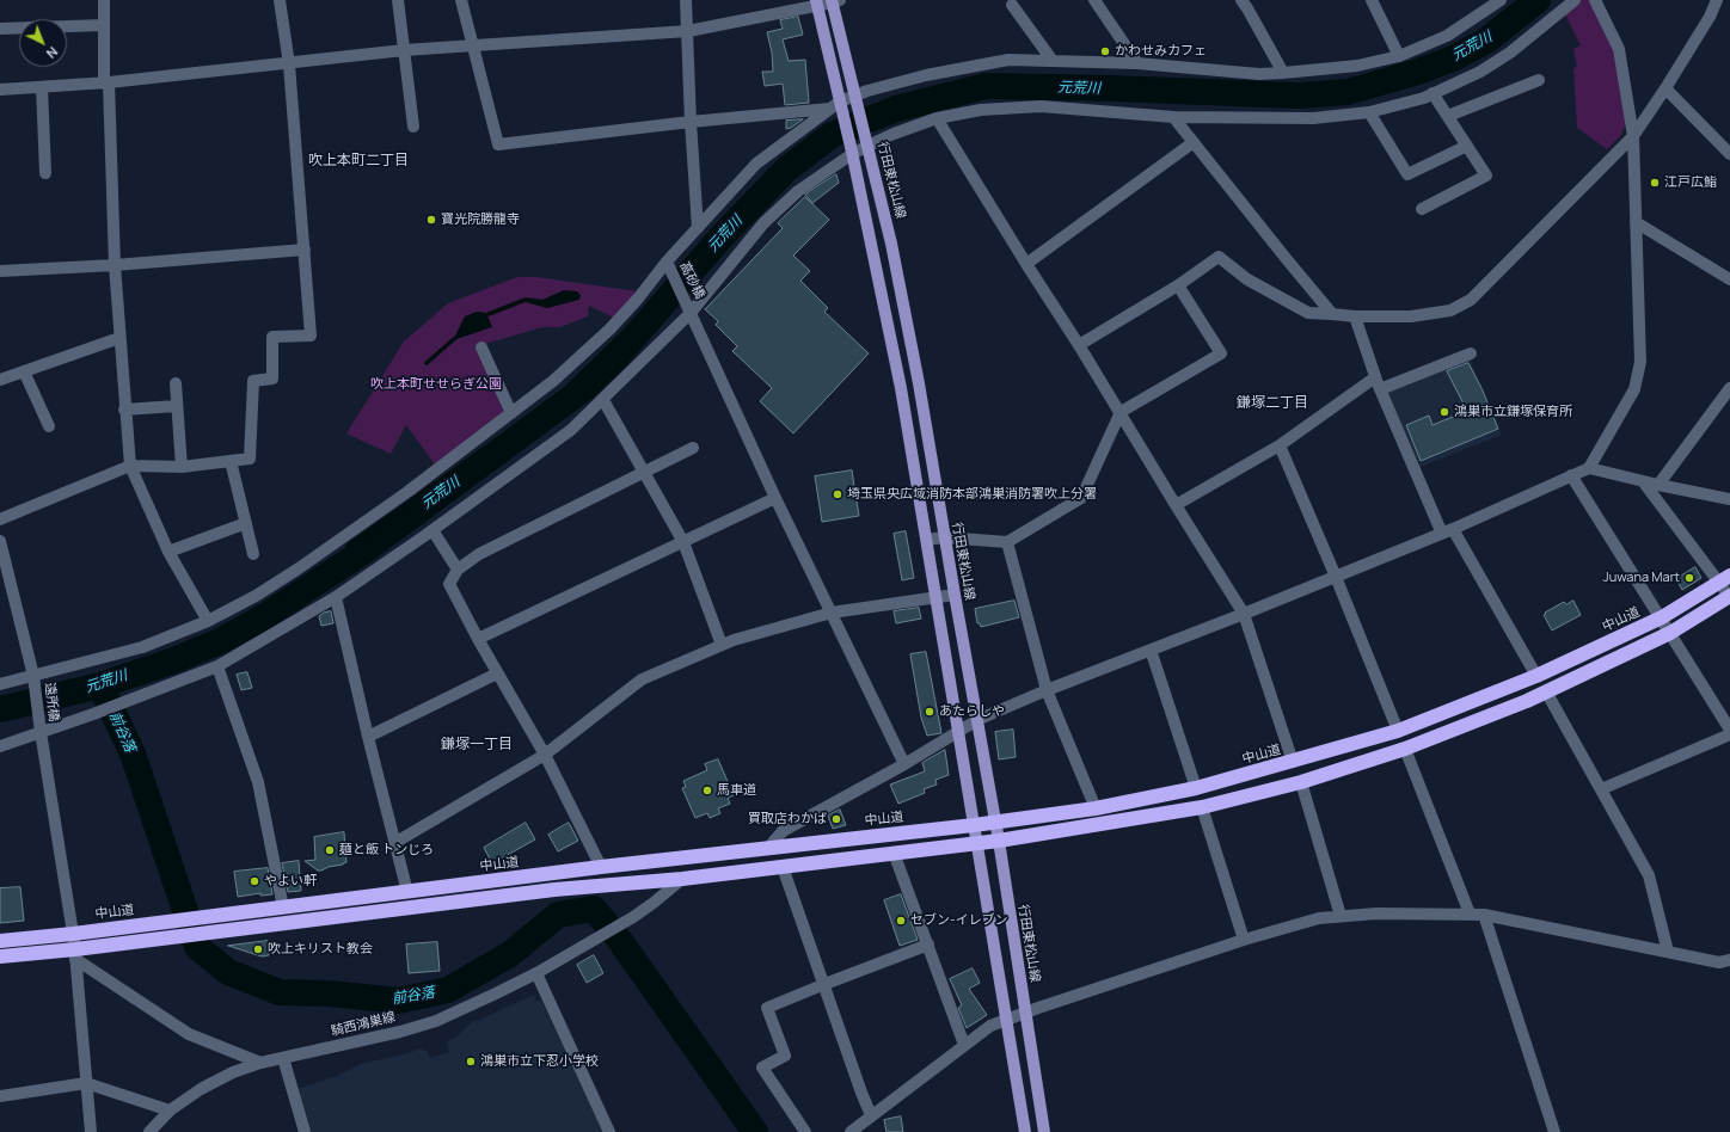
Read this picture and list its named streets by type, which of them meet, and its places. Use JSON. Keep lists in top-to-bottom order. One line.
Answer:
{"streets":{"highway":["中山道"],"main road":["行田東松山線"],"street":["高砂橋","遠所橋","騎西鴻巣線"]},"crossings":[["行田東松山線","中山道"],["中山道","遠所橋"]],"districts":["吹上本町二丁目","鎌塚二丁目","鎌塚一丁目"],"water":["元荒川","前谷落"],"parks":["吹上本町せせらぎ公園"],"places":["かわせみカフェ","江戸広鮨","寶光院勝龍寺","鴻巣市立鎌塚保育所","埼玉県央広域消防本部鴻巣消防署吹上分署","Juwana Mart","あたらしや","馬車道","買取店わかば","麺と飯 トンじろ","やよい軒","セブン-イレブン","吹上キリスト教会","鴻巣市立下忍小学校"],"north":"bottom right"}
